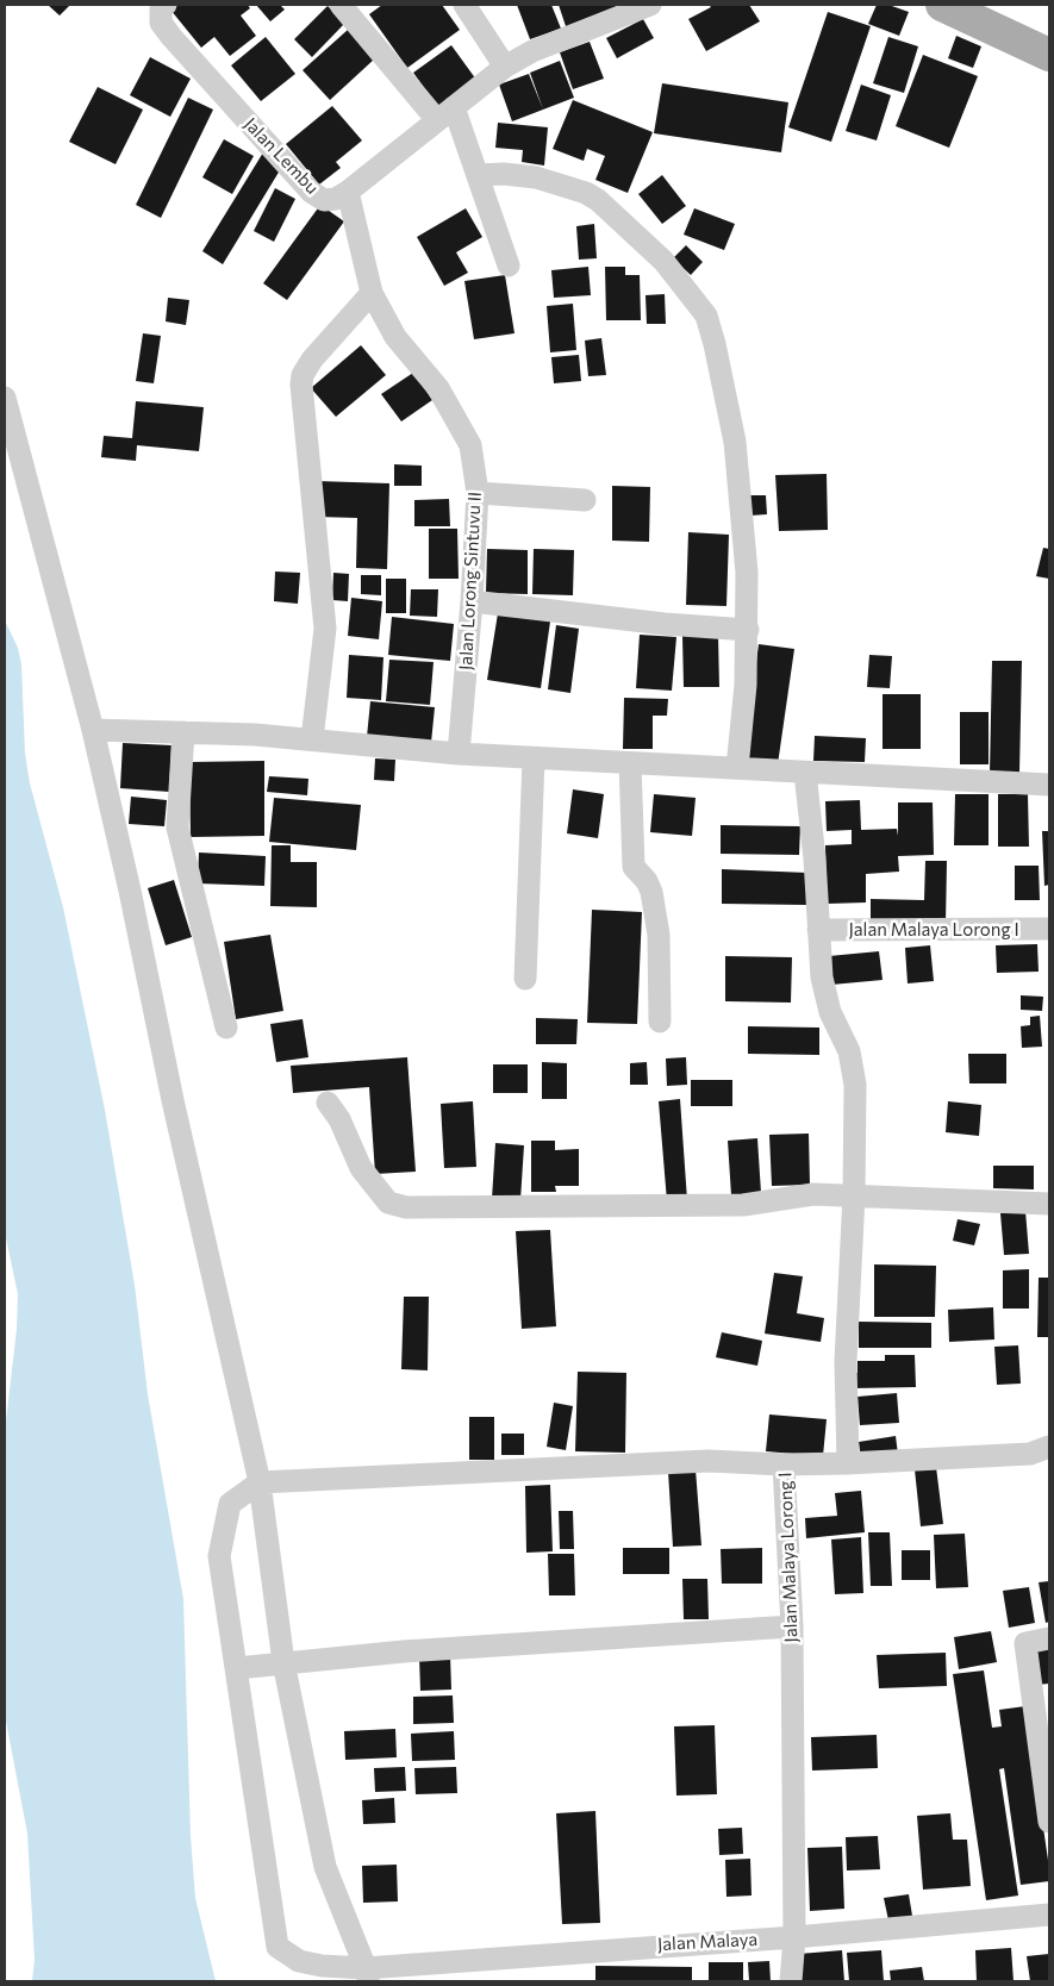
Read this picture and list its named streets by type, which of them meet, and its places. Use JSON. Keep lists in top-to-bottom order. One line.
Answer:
{"streets":{"street":["Jalan Lembu","Jalan Lorong Sintuvu II","Jalan Malaya Lorong I","Jalan Malaya"]},"crossings":[["Jalan Lembu","Jalan Lorong Sintuvu II"],["Jalan Malaya Lorong I","Jalan Malaya"]]}
